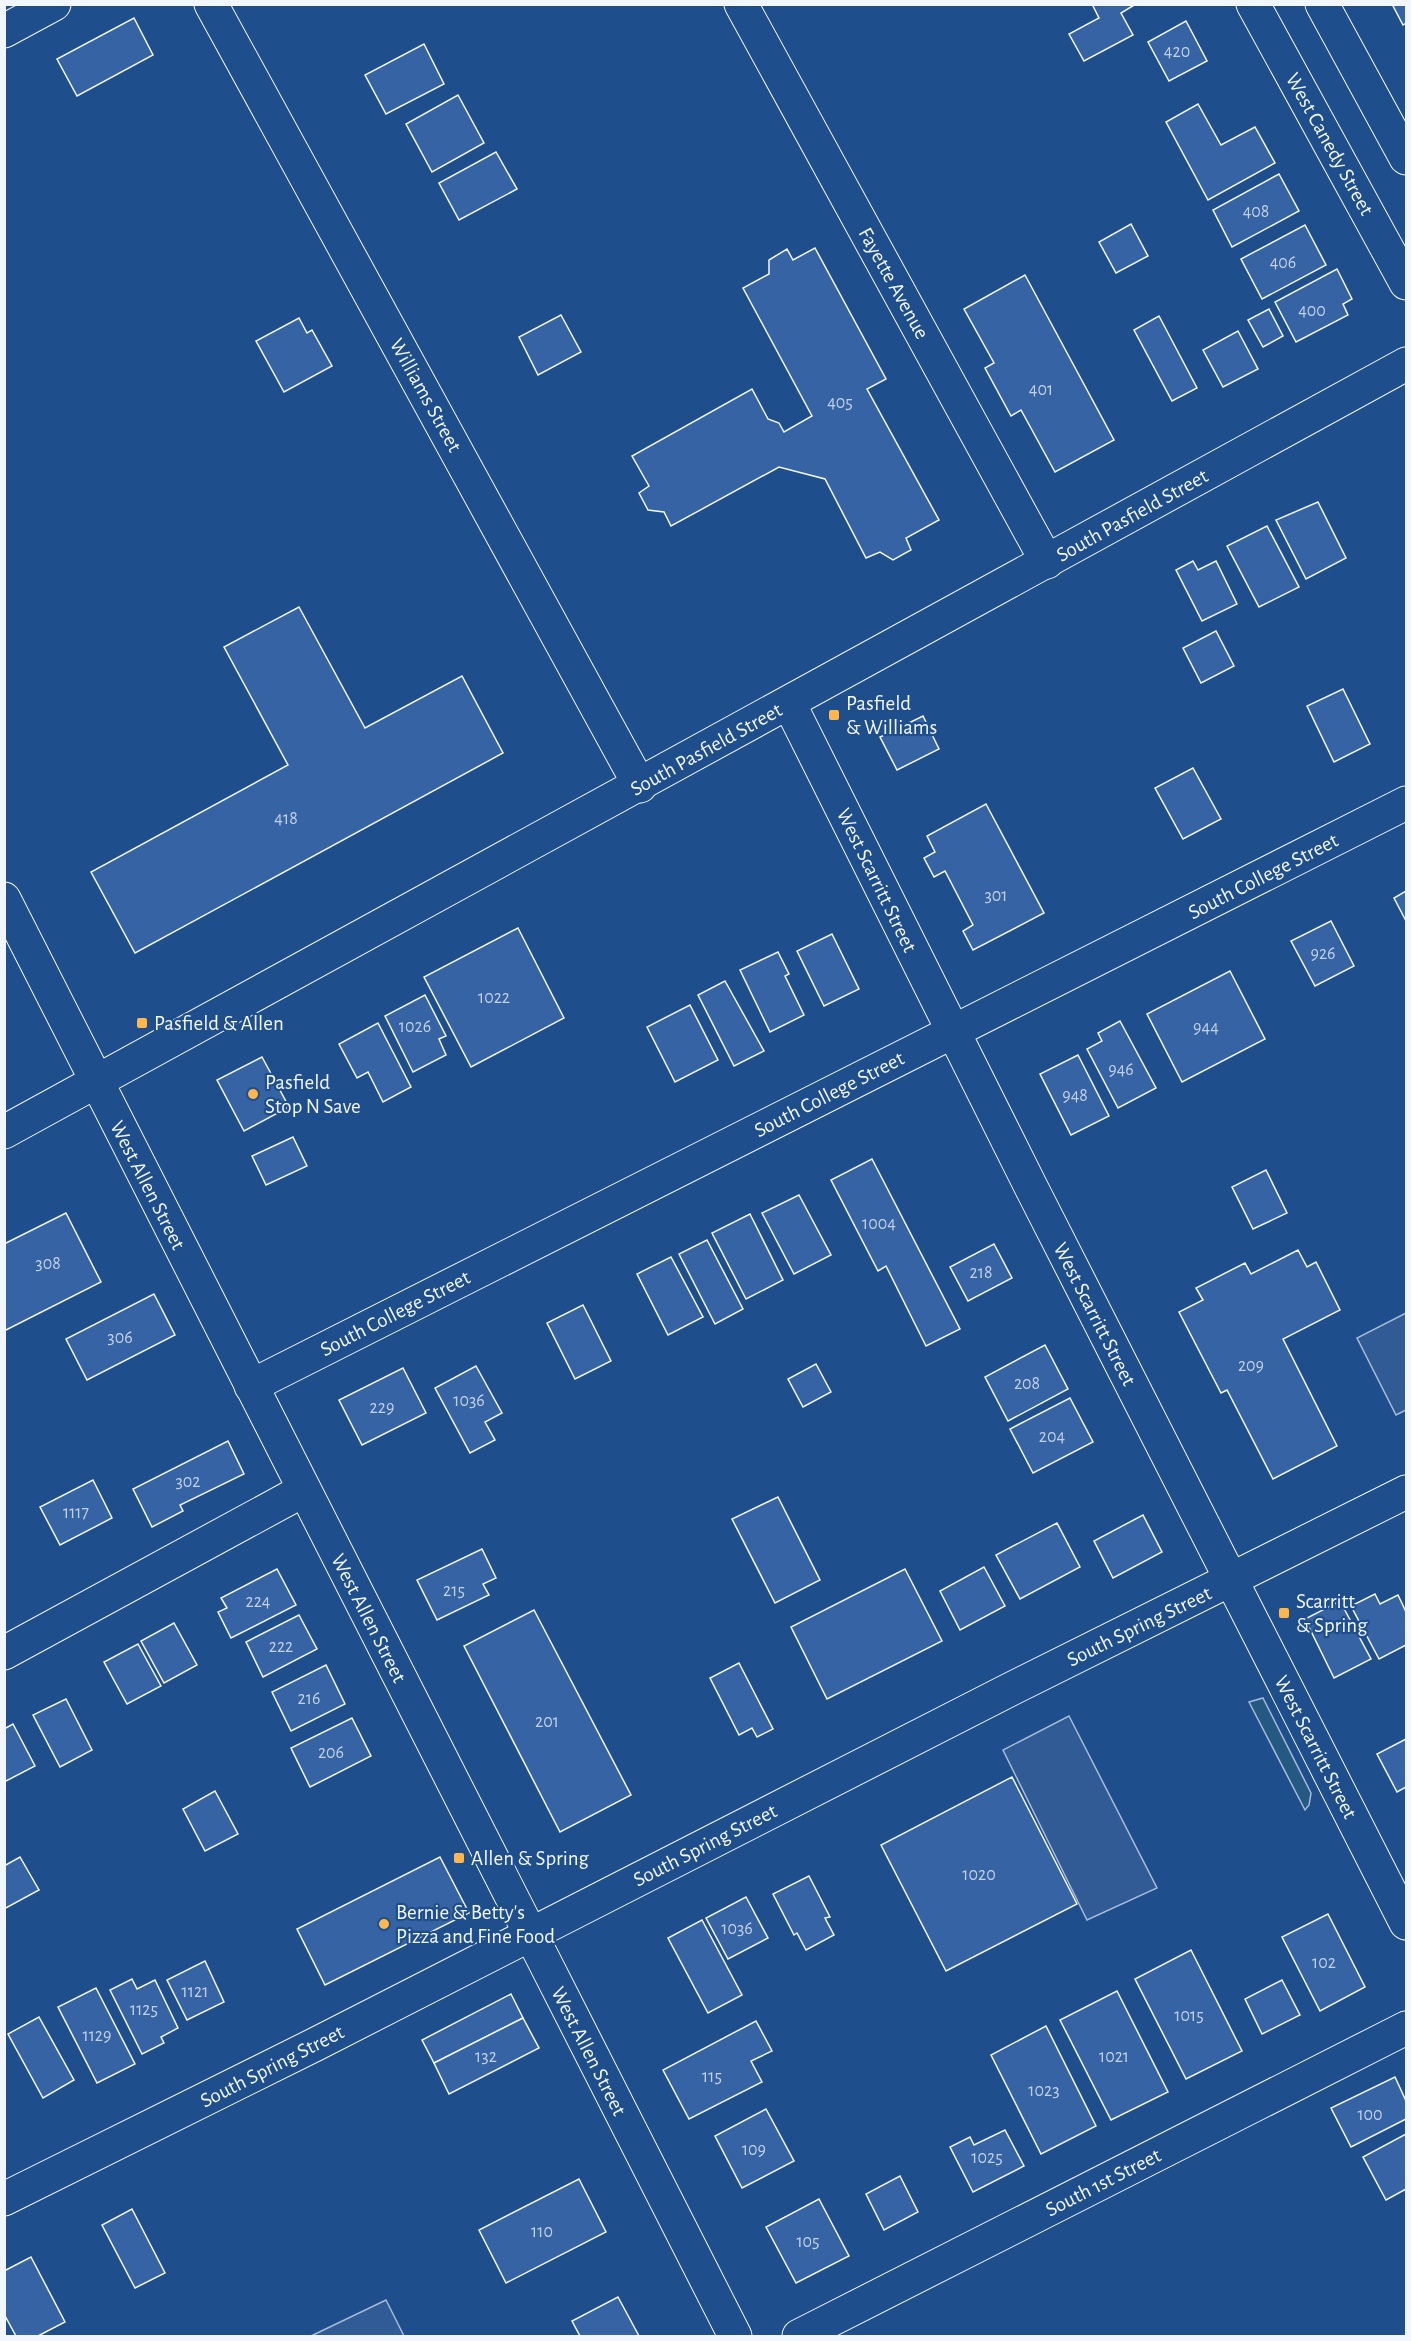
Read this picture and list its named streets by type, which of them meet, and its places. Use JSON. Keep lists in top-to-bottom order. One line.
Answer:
{"streets":{"street":["West Canedy Street","Fayette Avenue","Williams Street","South Pasfield Street","South College Street","West Scarritt Street","West Allen Street","South Spring Street","South 1st Street"]},"crossings":[["Fayette Avenue","South Pasfield Street"],["Williams Street","South Pasfield Street"],["South Pasfield Street","West Scarritt Street"],["South Pasfield Street","West Allen Street"],["South College Street","West Scarritt Street"],["South College Street","West Allen Street"],["West Scarritt Street","South Spring Street"],["West Allen Street","South Spring Street"]],"places":{"transit":["Pasfield & Williams","Pasfield & Allen","Scarritt & Spring","Allen & Spring"],"other":["Pasfield Stop N Save","Bernie & Betty's Pizza and Fine Food"]},"house_numbers":["420","408","406","400","401","405","418","301","926","1022","1026","944","946","948","1004","308","218","306","209","208","1036","229","204","302","1117","215","224","222","216","201","206","1020","1036","102","1121","1125","1015","1129","132","1021","115","1023","100","109","1025","110","105"]}
